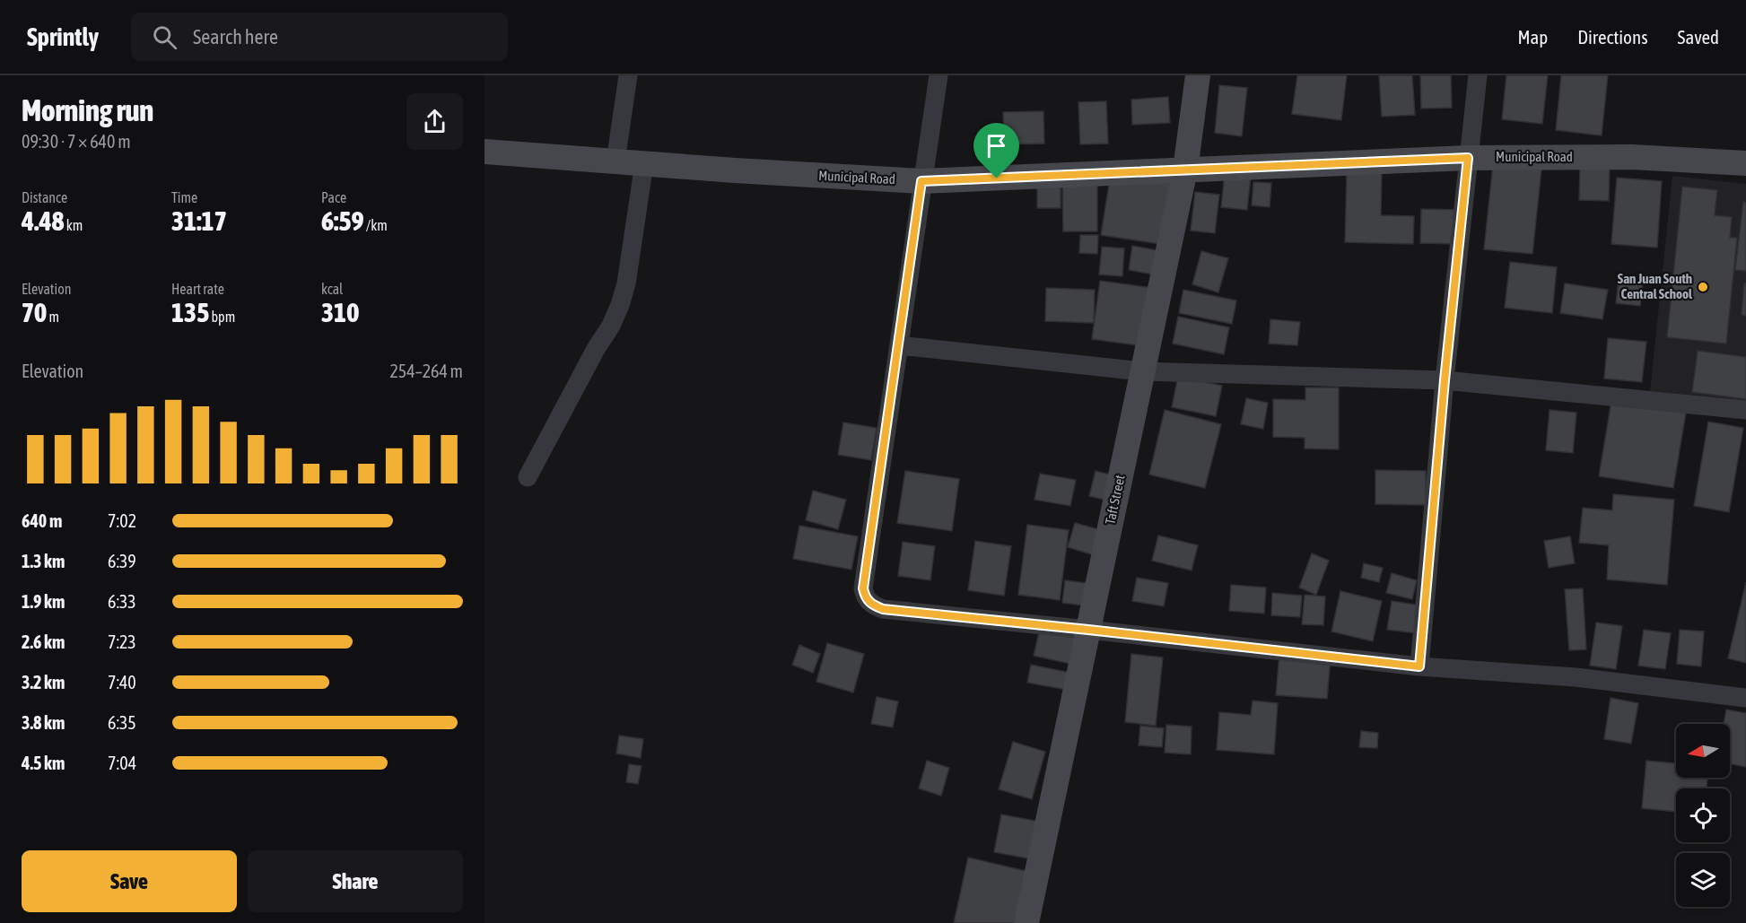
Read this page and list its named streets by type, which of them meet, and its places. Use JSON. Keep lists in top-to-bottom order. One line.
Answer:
{"streets":{"street":["Municipal Road","Taft Street"]},"crossings":[["Municipal Road","Taft Street"]],"places":["San Juan South Central School"],"north":"left","page":{"header":"Sprintly","search":"Search here","nav":["Map","Directions","Saved"],"heading":["Morning run","09:30 · 7 × 640 m"],"stats":[["Distance","4.48 km"],["Time","31:17"],["Pace","6:59 /km"],["Elevation","70 m"],["Heart rate","135 bpm"],["kcal","310"]],"chart":["Elevation","254–264 m"],"list":[{"name":"640 m","note":"7:02"},{"name":"1.3 km","note":"6:39"},{"name":"1.9 km","note":"6:33"},{"name":"2.6 km","note":"7:23"},{"name":"3.2 km","note":"7:40"},{"name":"3.8 km","note":"6:35"},{"name":"4.5 km","note":"7:04"}],"buttons":["Save","Share"]}}
